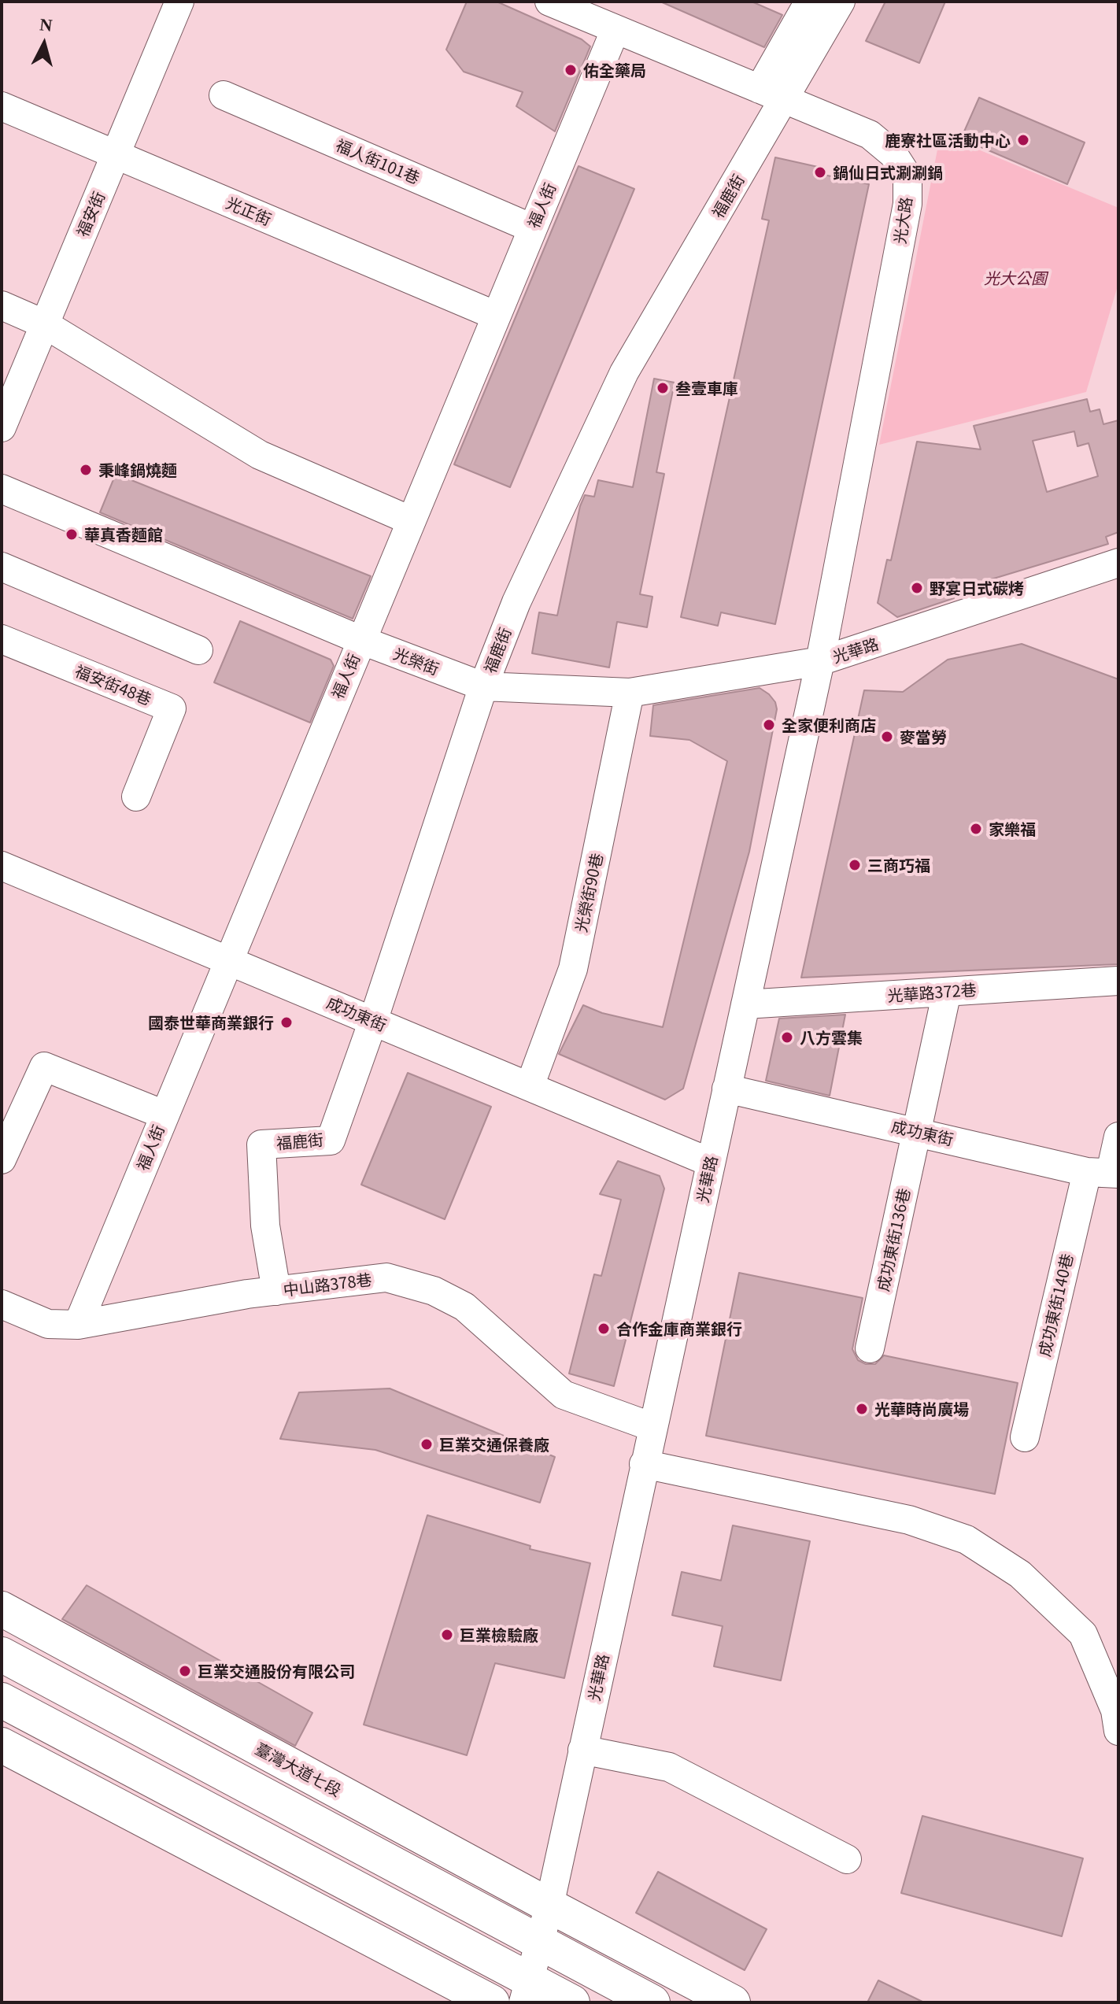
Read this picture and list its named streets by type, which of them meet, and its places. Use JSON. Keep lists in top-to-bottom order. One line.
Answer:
{"streets":{"main road":["臺灣大道七段"],"street":["福人街101巷","福鹿街","福人街","光正街","福安街","光大路","光華路","光榮街","福安街48巷","光榮街90巷","光華路372巷","成功東街","成功東街136巷","中山路378巷","成功東街140巷"]},"crossings":[["福人街101巷","福人街"],["福鹿街","光大路"],["福鹿街","光榮街"],["福鹿街","成功東街"],["福鹿街","中山路378巷"],["福人街","光正街"],["福人街","光大路"],["福人街","光榮街"],["福人街","成功東街"],["福人街","中山路378巷"],["光正街","福安街"],["光大路","光華路"],["光大路","光榮街"],["光華路","光榮街"],["光華路","光華路372巷"],["光華路","成功東街"],["光華路","中山路378巷"],["光華路","臺灣大道七段"],["光榮街","光榮街90巷"],["光榮街90巷","成功東街"],["光華路372巷","成功東街136巷"],["成功東街","成功東街136巷"],["成功東街","成功東街140巷"]],"parks":["光大公園"],"places":["佑全藥局","鹿寮社區活動中心","鍋仙日式涮涮鍋","叁壹車庫","秉峰鍋燒麵","華真香麵館","野宴日式碳烤","全家便利商店","麥當勞","家樂福","三商巧福","國泰世華商業銀行","八方雲集","合作金庫商業銀行","光華時尚廣場","巨業交通保養廠","巨業檢驗廠","巨業交通股份有限公司"],"north":"top"}
